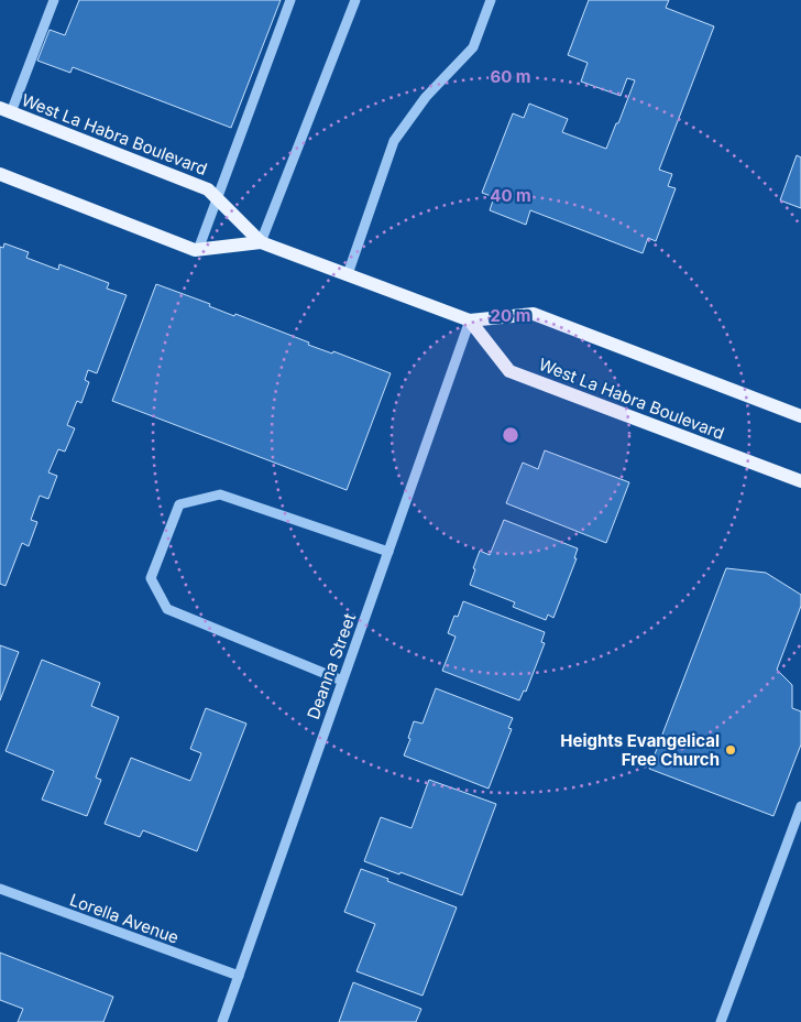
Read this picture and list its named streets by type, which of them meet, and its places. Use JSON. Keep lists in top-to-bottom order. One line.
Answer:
{"streets":{"main road":["West La Habra Boulevard"],"street":["Deanna Street","Lorella Avenue"]},"crossings":[["West La Habra Boulevard","Deanna Street"],["Deanna Street","Lorella Avenue"]],"places":["Heights Evangelical Free Church"],"rings":["60 m","40 m","20 m"]}
